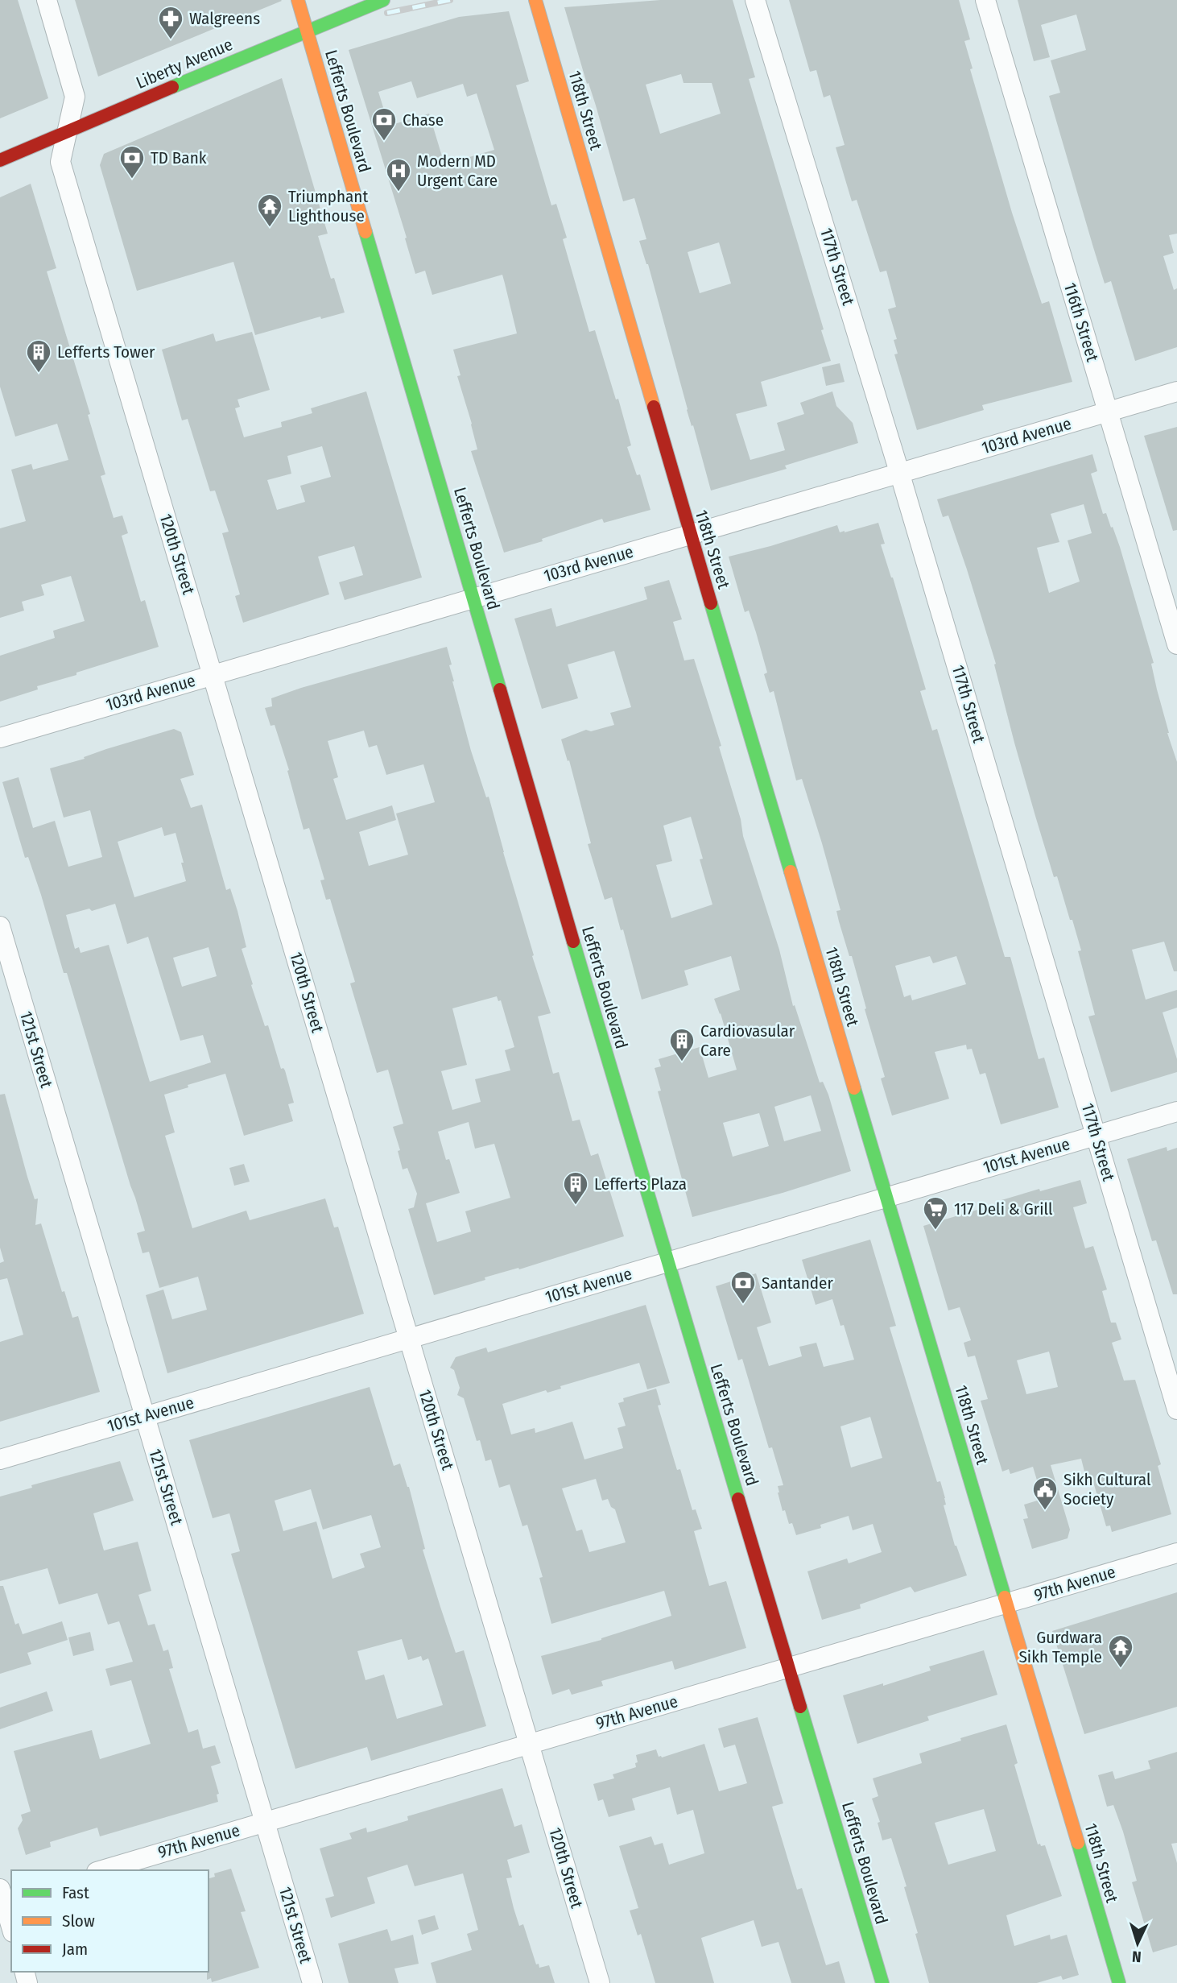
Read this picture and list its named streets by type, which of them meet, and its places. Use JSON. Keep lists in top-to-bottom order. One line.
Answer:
{"streets":{"street":["Liberty Avenue","118th Street","Lefferts Boulevard","117th Street","116th Street","103rd Avenue","120th Street","121st Street","101st Avenue","97th Avenue"]},"crossings":[["Liberty Avenue","Lefferts Boulevard"],["Liberty Avenue","120th Street"],["118th Street","103rd Avenue"],["118th Street","101st Avenue"],["118th Street","97th Avenue"],["Lefferts Boulevard","103rd Avenue"],["Lefferts Boulevard","101st Avenue"],["Lefferts Boulevard","97th Avenue"],["117th Street","103rd Avenue"],["117th Street","101st Avenue"],["116th Street","103rd Avenue"],["103rd Avenue","120th Street"],["120th Street","101st Avenue"],["120th Street","97th Avenue"],["121st Street","101st Avenue"],["121st Street","97th Avenue"]],"places":{"pharmacy":["Walgreens"],"bank":["Chase","TD Bank","Santander"],"hospital":["Modern MD Urgent Care"],"temple":["Triumphant Lighthouse","Gurdwara Sikh Temple"],"building":["Lefferts Tower","Cardiovasular Care","Lefferts Plaza"],"supermarket":["117 Deli & Grill"],"public building":["Sikh Cultural Society"]},"legend":["Fast","Slow","Jam"],"north":"bottom"}
